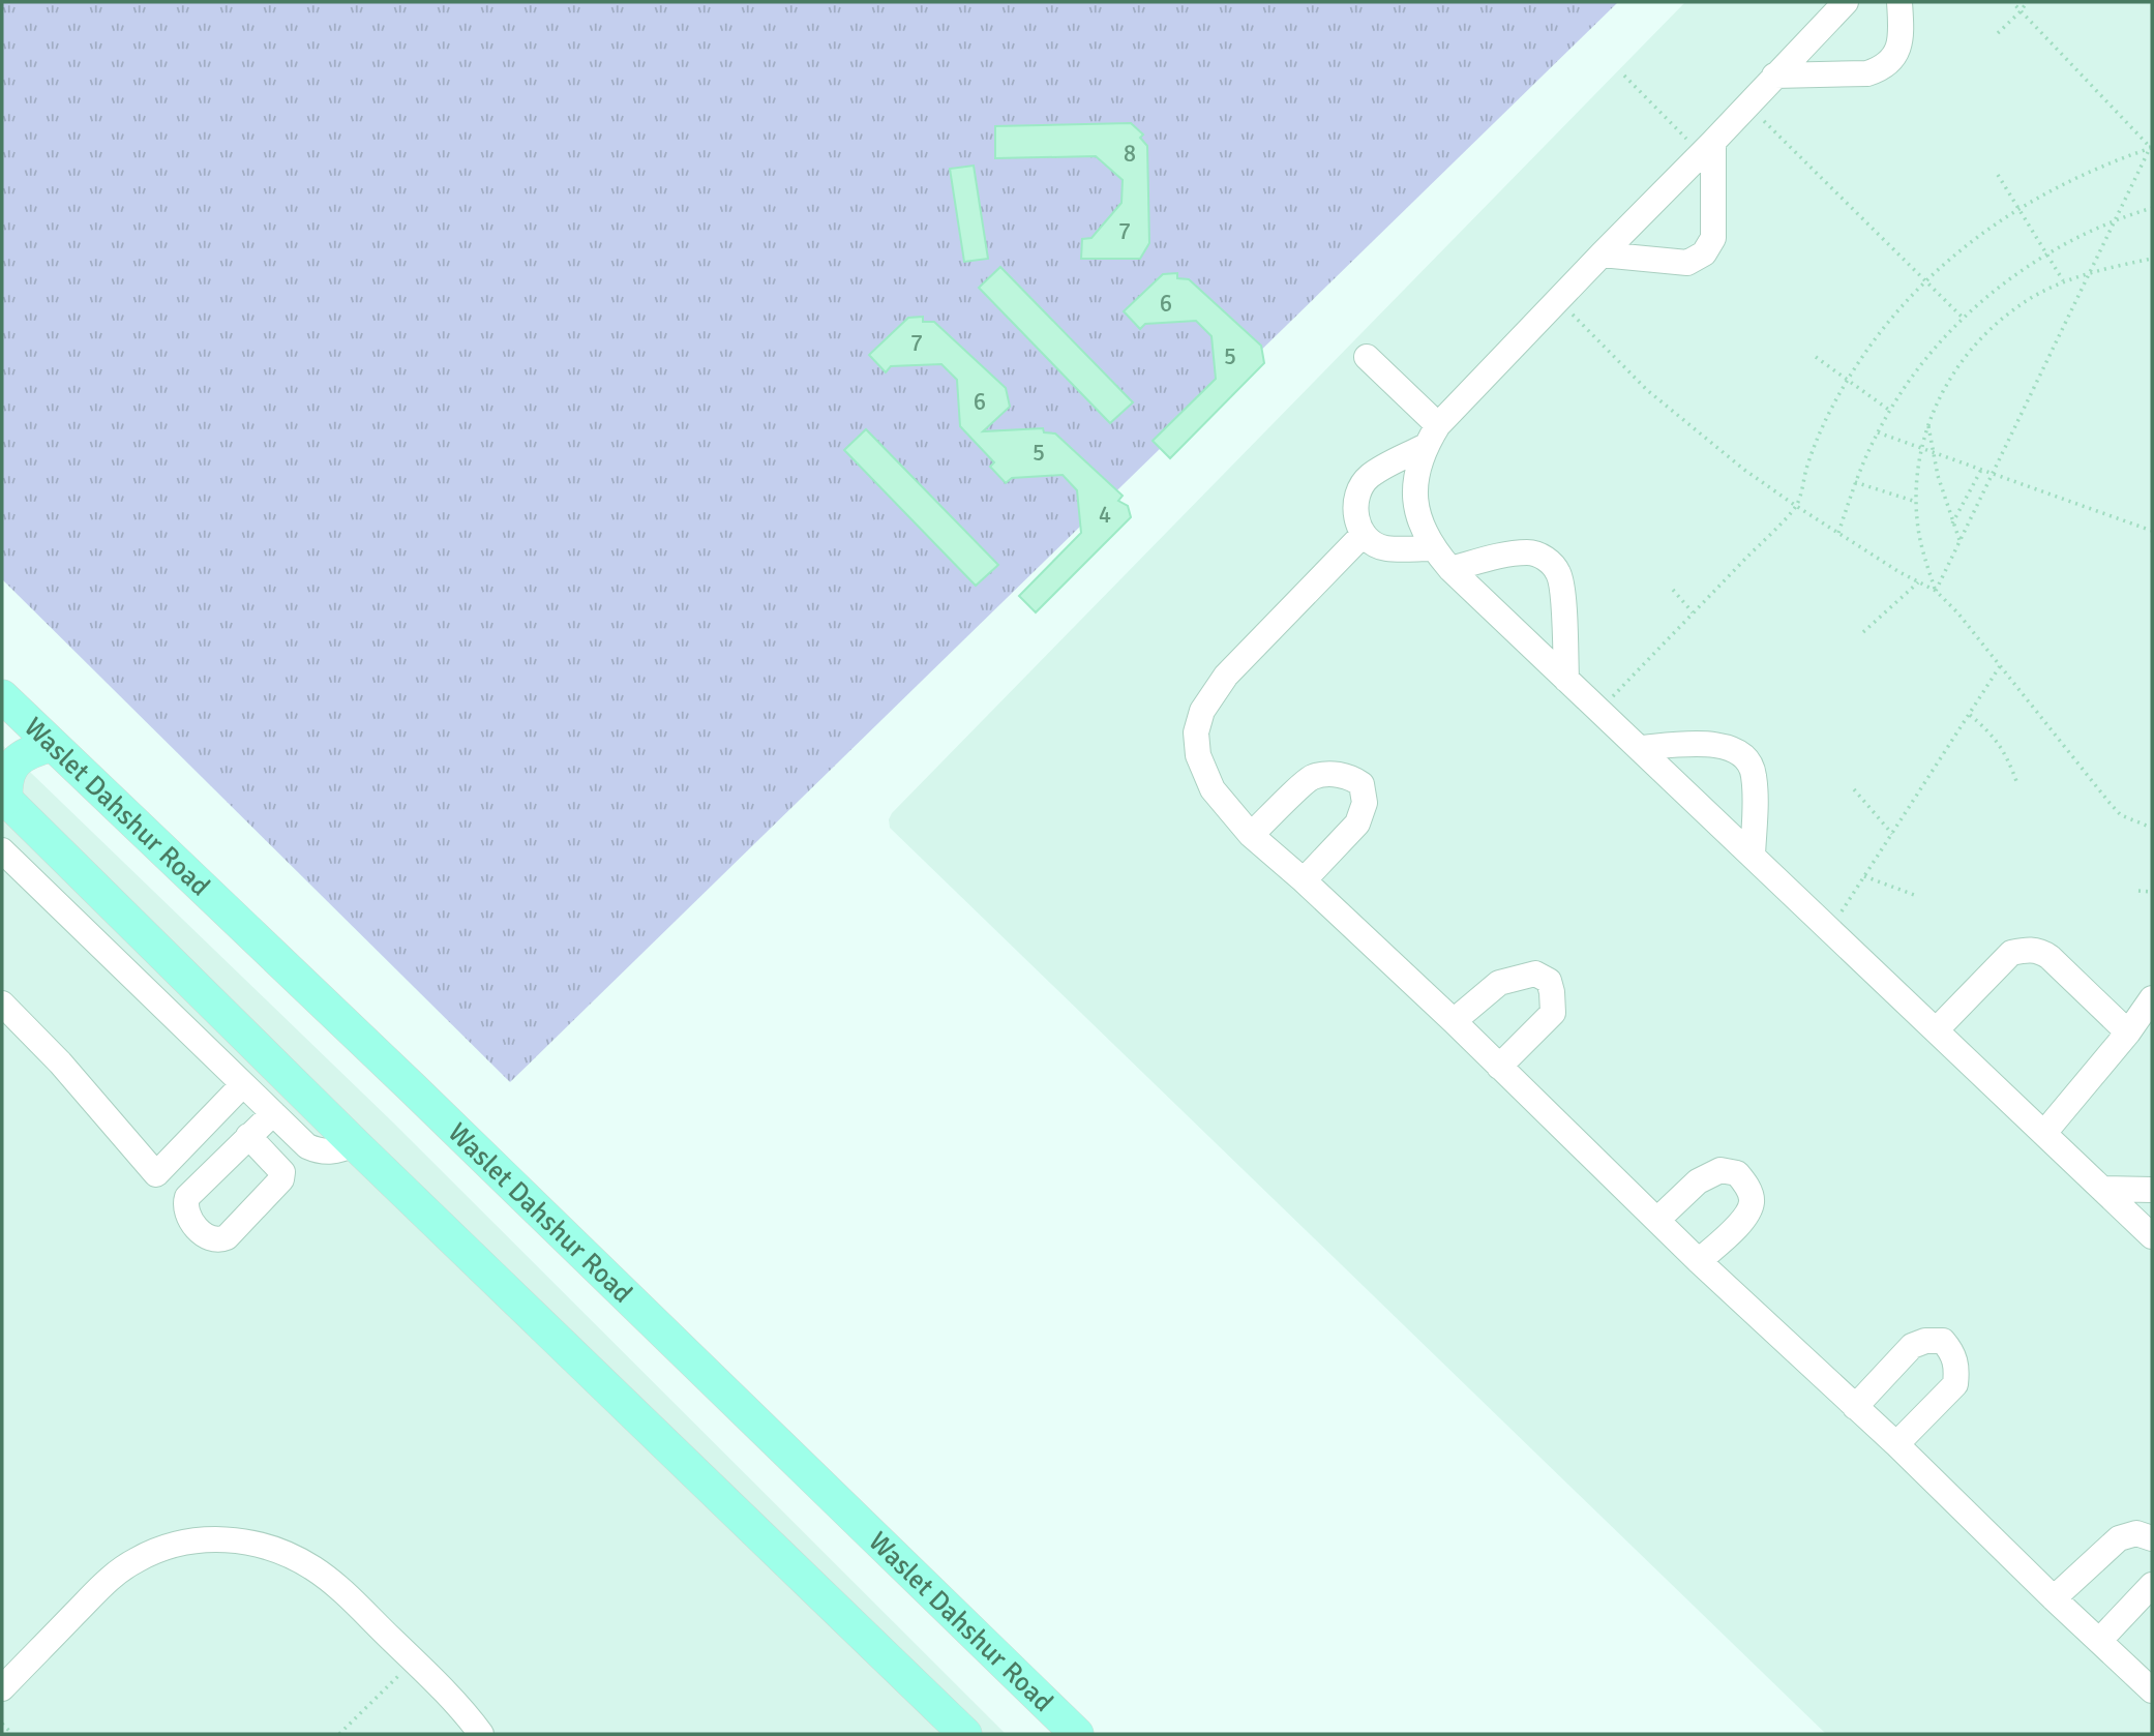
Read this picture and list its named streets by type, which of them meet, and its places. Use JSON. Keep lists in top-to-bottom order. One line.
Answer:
{"streets":{"main road":["Waslet Dahshur Road"]},"house_numbers":["8","7","6","7","5","6","5","4"]}
